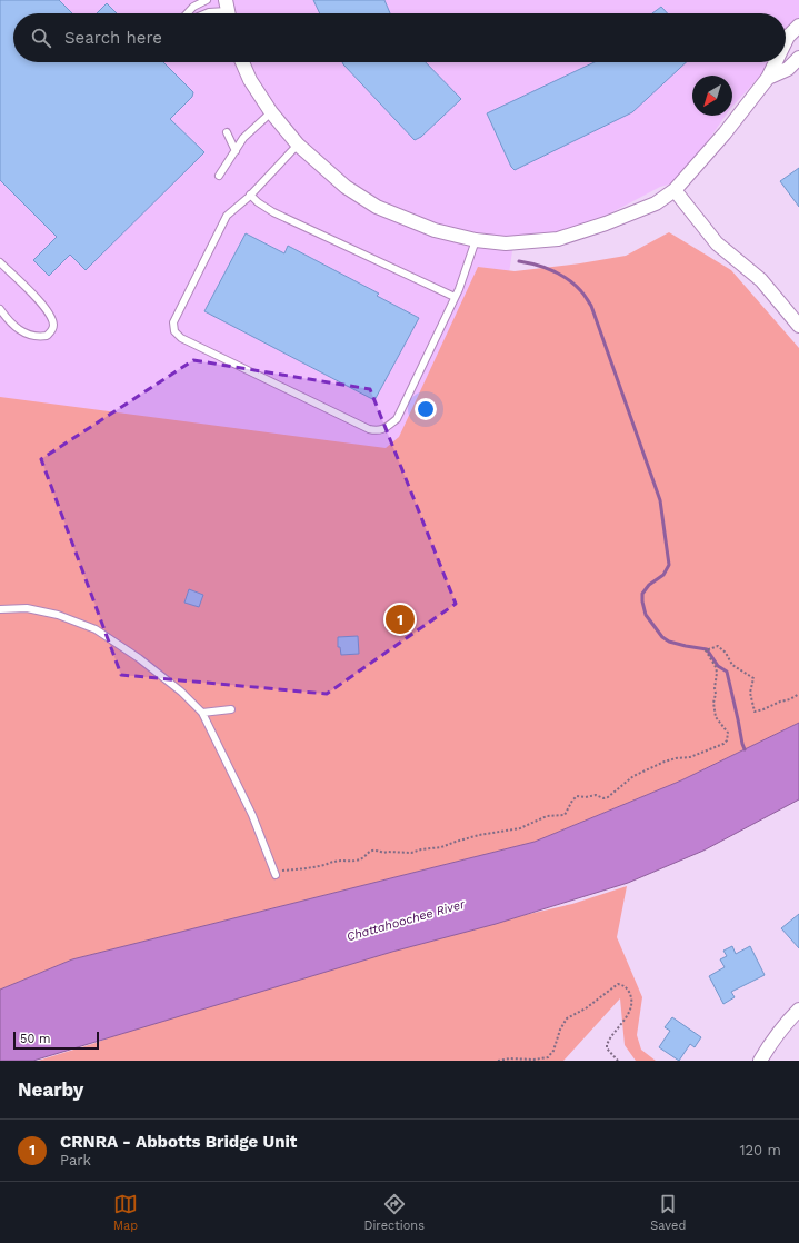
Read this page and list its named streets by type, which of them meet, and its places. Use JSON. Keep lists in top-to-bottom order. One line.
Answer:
{"water":["Chattahoochee River"],"scale_bar":"50 m","north":"bottom left","page":{"search":"Search here","pins":"1","scale":"50 m","heading":"Nearby","list":[{"mark":"1","name":"CRNRA - Abbotts Bridge Unit","note":"Park","value":"120 m"}],"nav":["Map","Directions","Saved"]}}
